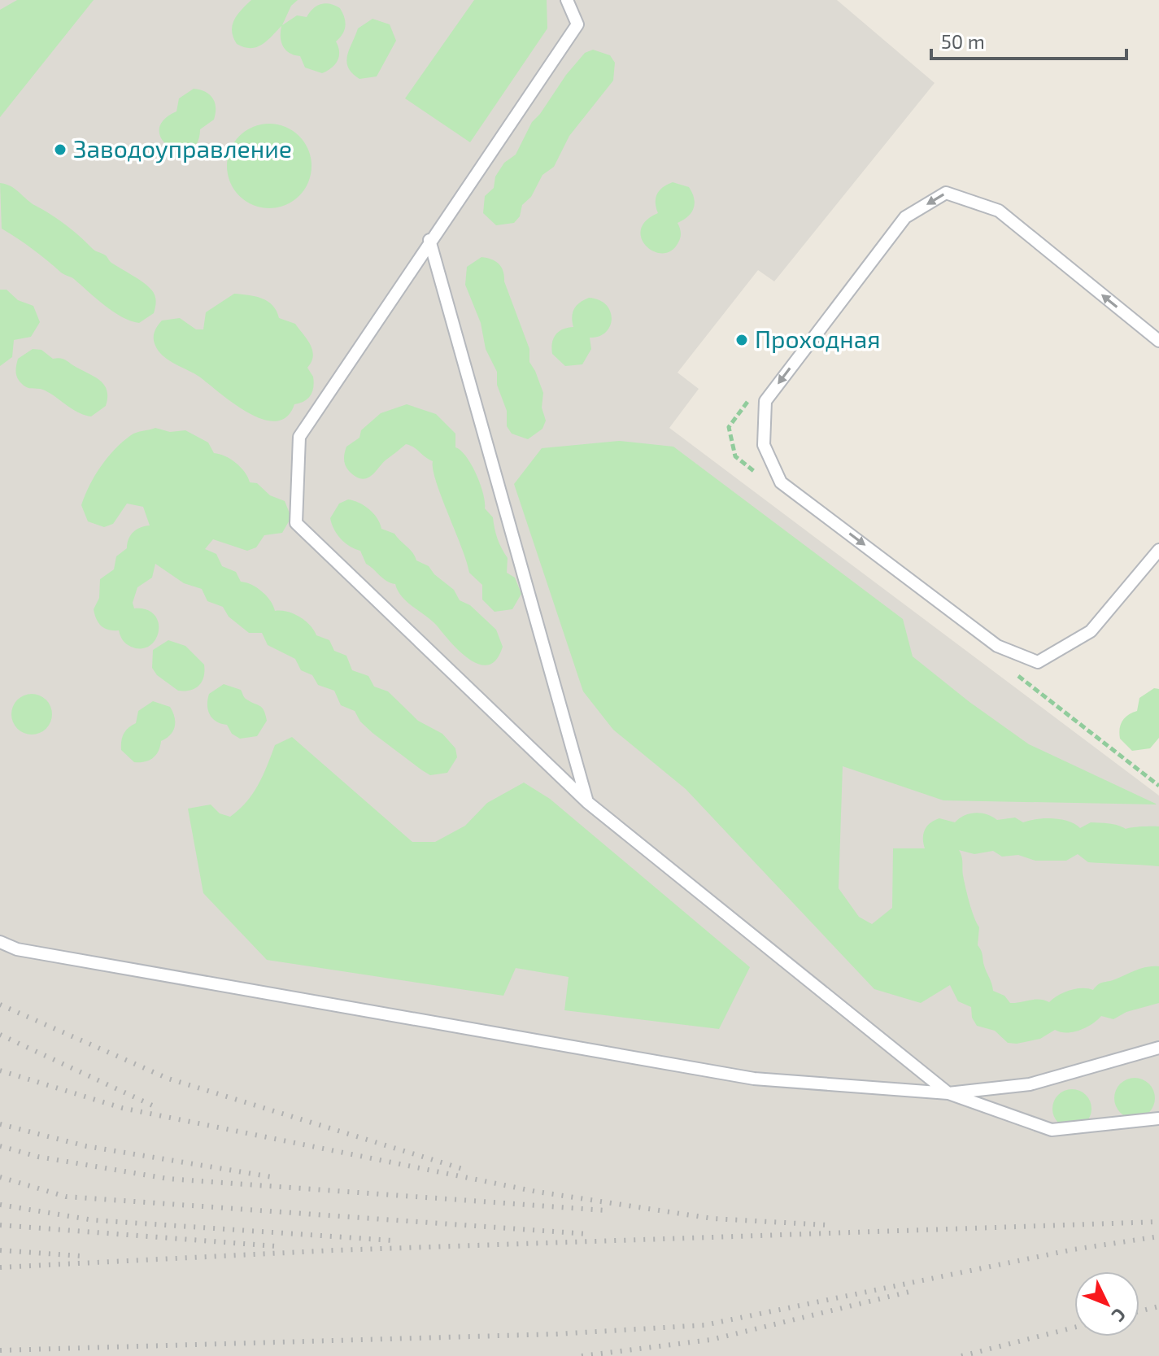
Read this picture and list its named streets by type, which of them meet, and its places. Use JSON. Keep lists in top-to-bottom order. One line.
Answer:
{"places":["Заводоуправление","Проходная"],"scale_bar":"50 m","north":"bottom right"}
